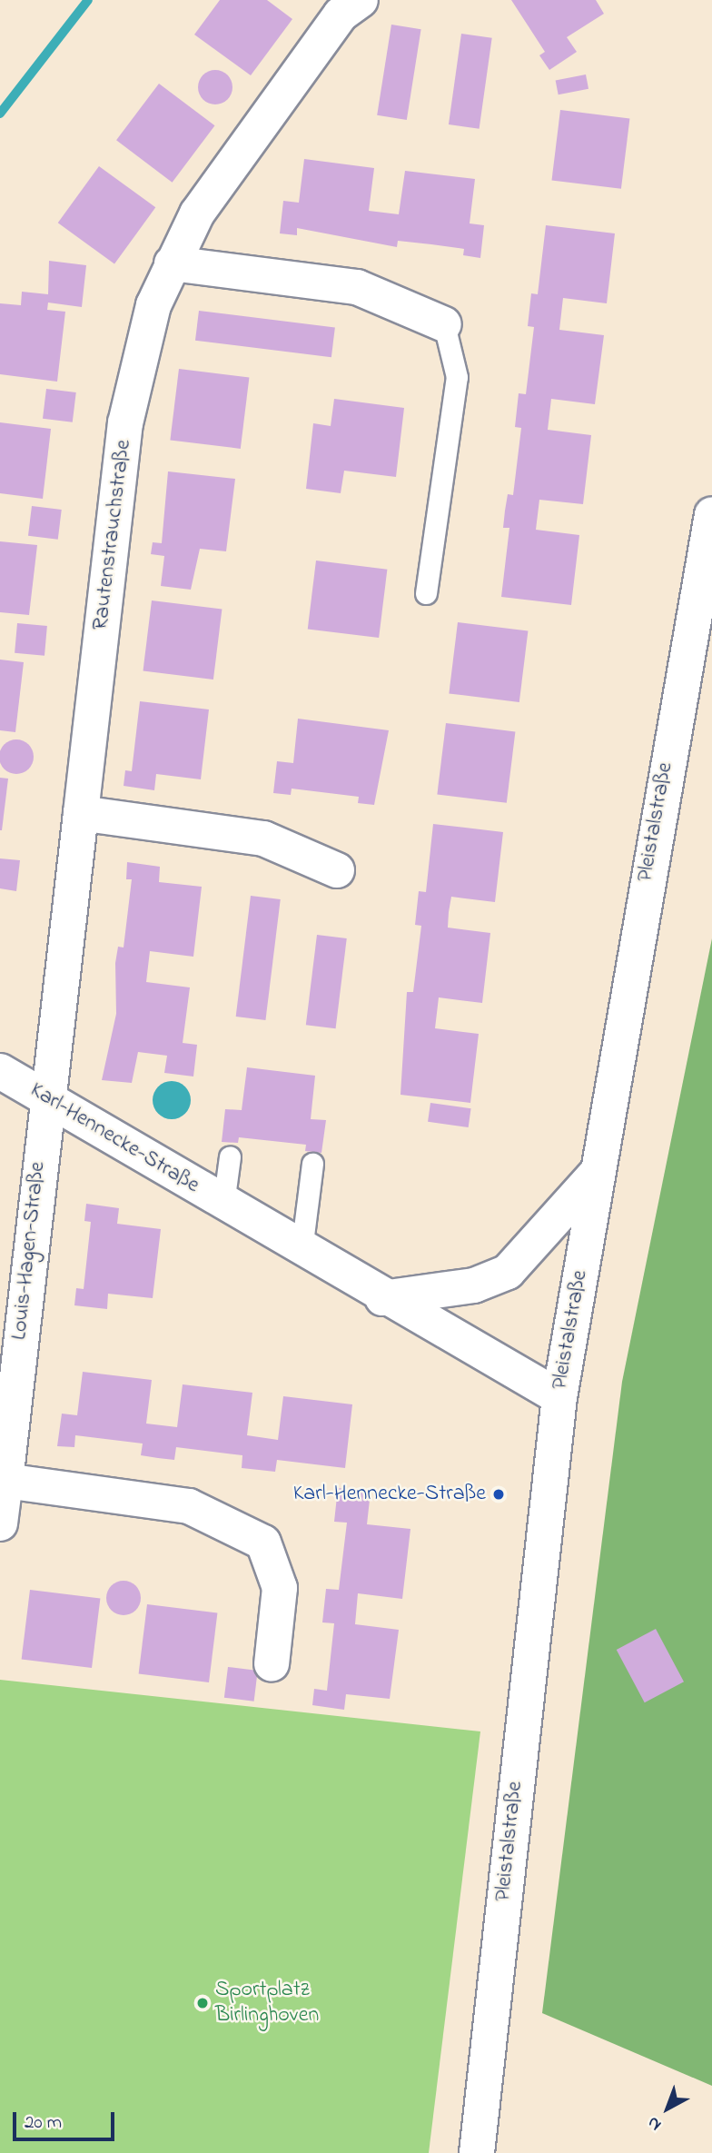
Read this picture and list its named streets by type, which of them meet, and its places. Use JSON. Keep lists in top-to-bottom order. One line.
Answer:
{"streets":{"street":["Rautenstrauchstraße","Pleistalstraße","Karl-Hennecke-Straße","Louis-Hagen-Straße"]},"crossings":[["Rautenstrauchstraße","Karl-Hennecke-Straße"],["Rautenstrauchstraße","Louis-Hagen-Straße"],["Pleistalstraße","Karl-Hennecke-Straße"],["Karl-Hennecke-Straße","Louis-Hagen-Straße"]],"places":["Karl-Hennecke-Straße","Sportplatz Birlinghoven"],"scale_bar":"20 m","north":"bottom left"}
